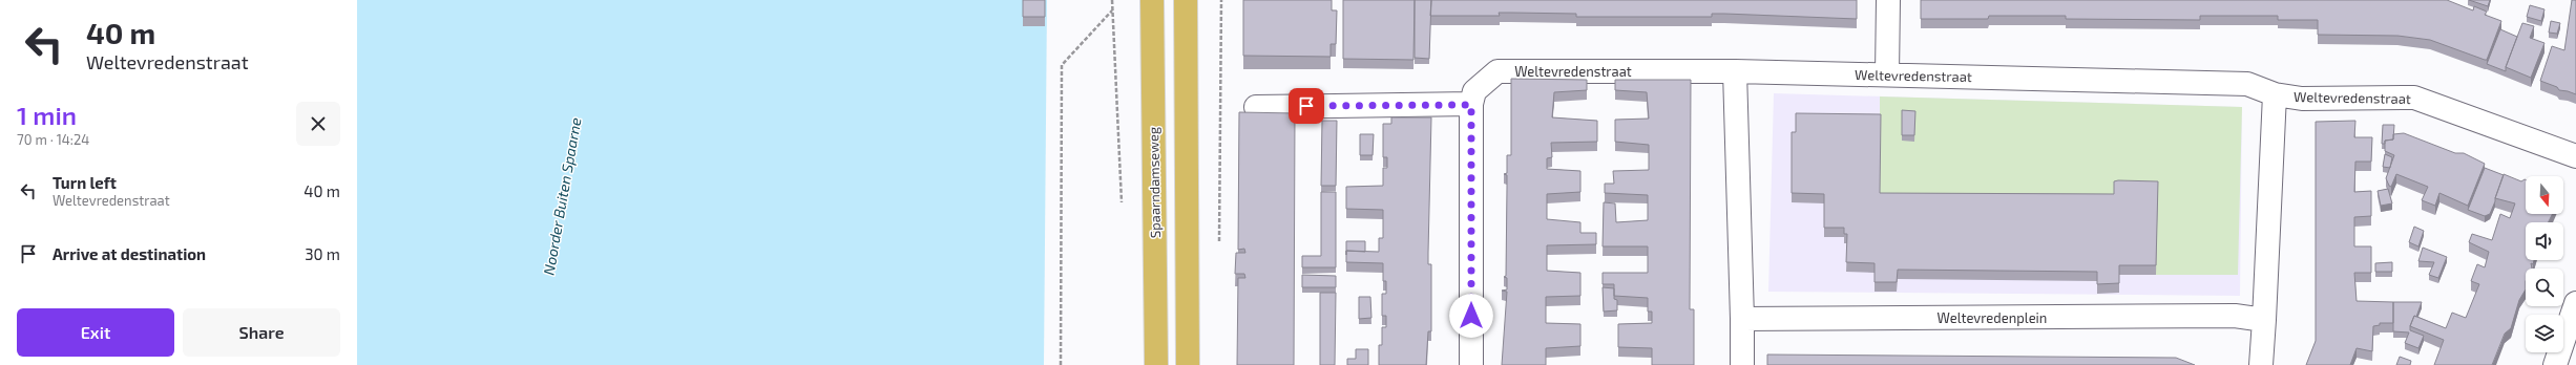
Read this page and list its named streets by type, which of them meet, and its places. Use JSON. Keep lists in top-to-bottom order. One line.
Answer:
{"streets":{"main road":["Spaarndamseweg"],"street":["Weltevredenstraat","Weltevredenplein"]},"water":["Noorder Buiten Spaarne"],"north":"bottom","page":{"turn":["40 m","Weltevredenstraat"],"heading":["1 min","70 m · 14:24"],"list":[{"name":"Turn left","note":"Weltevredenstraat","value":"40 m"},{"name":"Arrive at destination","value":"30 m"}],"buttons":["Exit","Share"]}}
